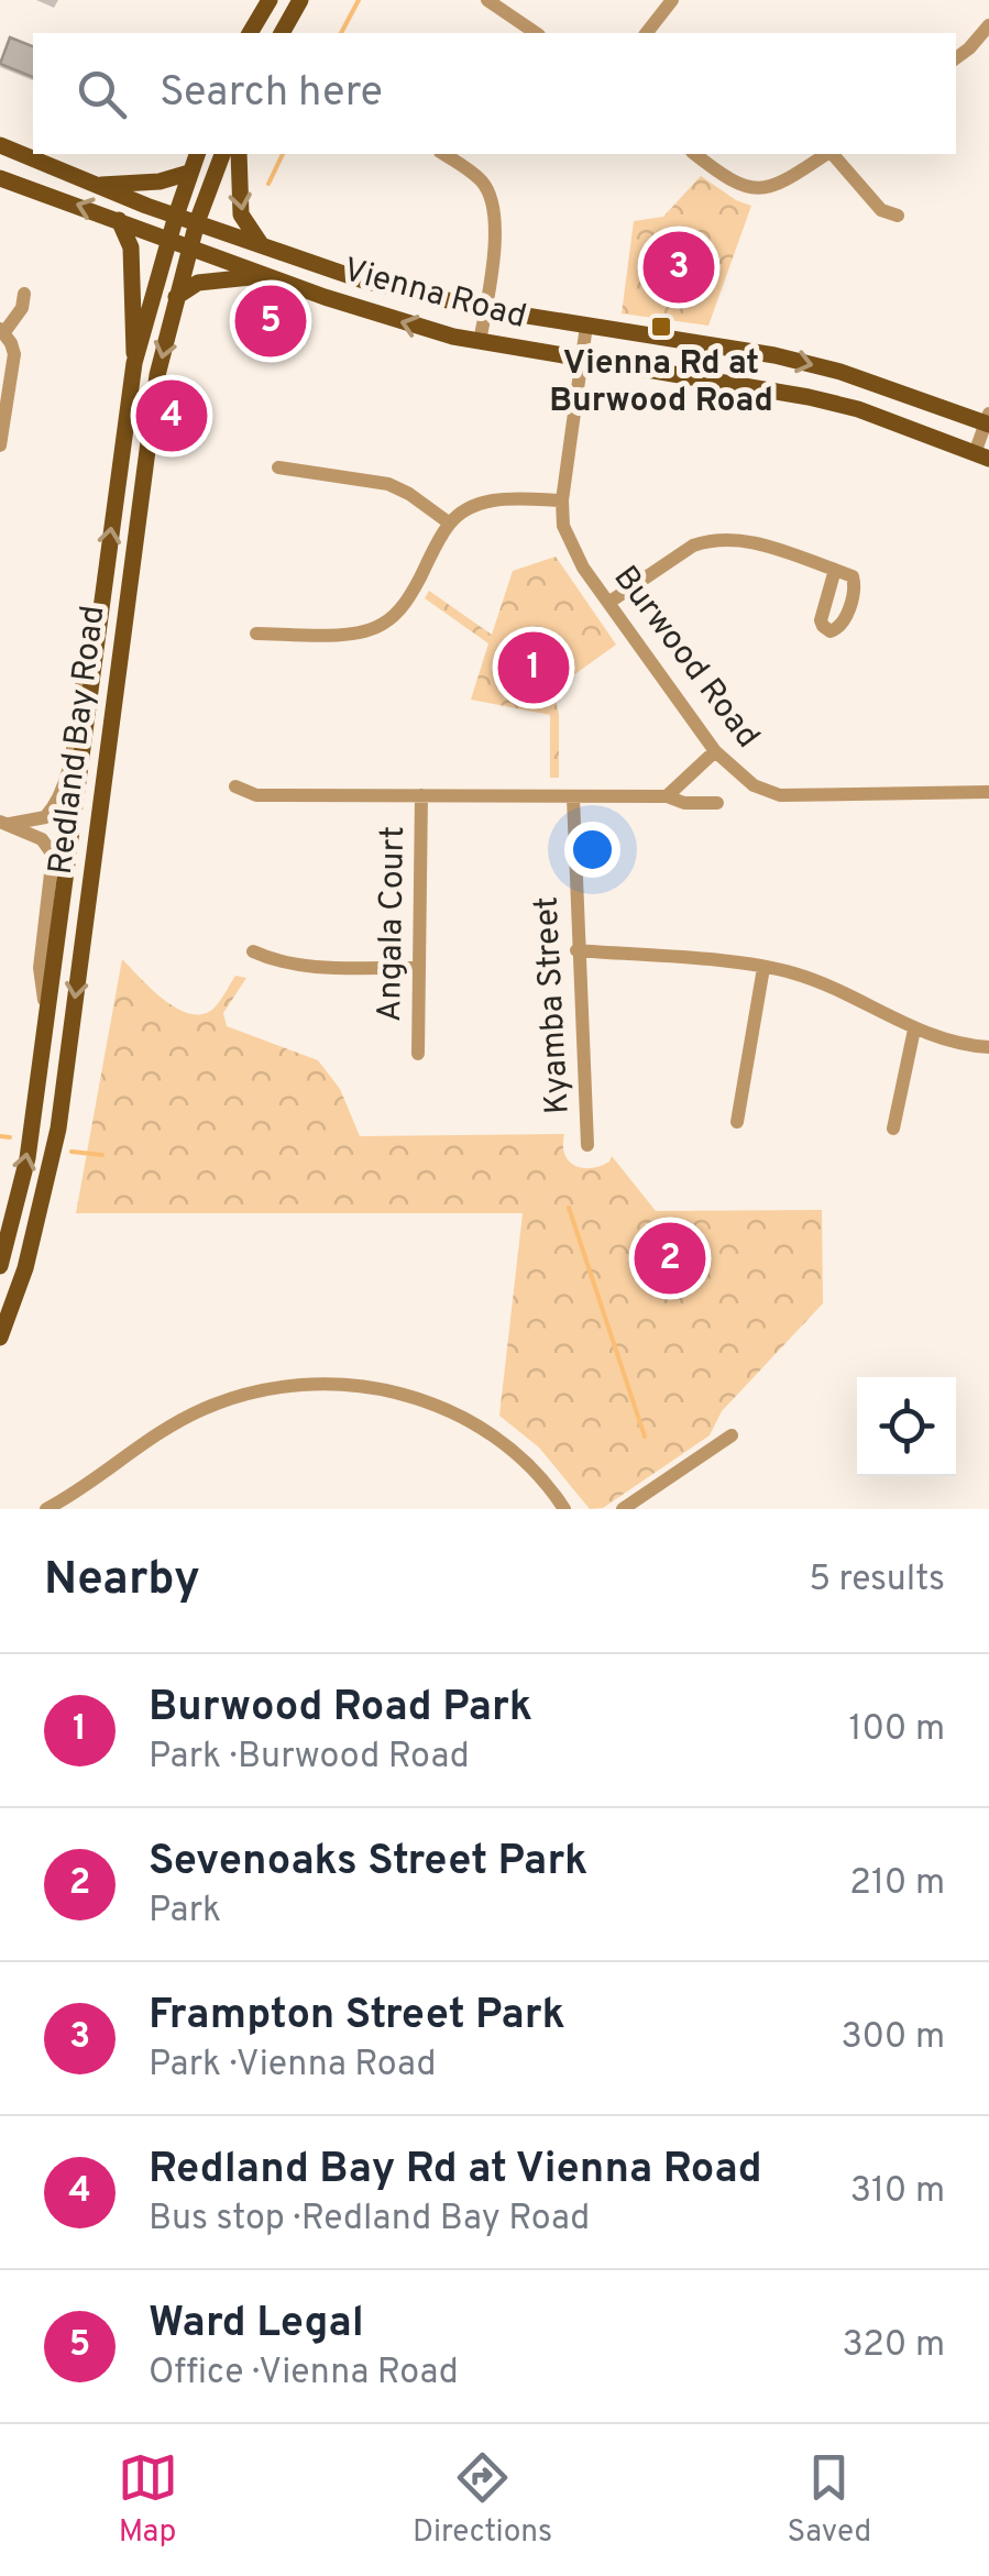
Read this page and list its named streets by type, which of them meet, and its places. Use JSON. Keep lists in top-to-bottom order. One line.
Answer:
{"streets":{"main road":["Vienna Road","Redland Bay Road"],"street":["Burwood Road","Angala Court","Kyamba Street"]},"crossings":[["Vienna Road","Burwood Road"],["Vienna Road","Redland Bay Road"]],"places":{"transit":["Vienna Rd at Burwood Road"]},"page":{"search":"Search here","pins":["3","5","4","1","2"],"heading":["Nearby","5 results"],"list":[{"mark":"1","name":"Burwood Road Park","note":"Park · Burwood Road","value":"100 m"},{"mark":"2","name":"Sevenoaks Street Park","note":"Park","value":"210 m"},{"mark":"3","name":"Frampton Street Park","note":"Park · Vienna Road","value":"300 m"},{"mark":"4","name":"Redland Bay Rd at Vienna Road","note":"Bus stop · Redland Bay Road","value":"310 m"},{"mark":"5","name":"Ward Legal","note":"Office · Vienna Road","value":"320 m"}],"nav":["Map","Directions","Saved"]}}
